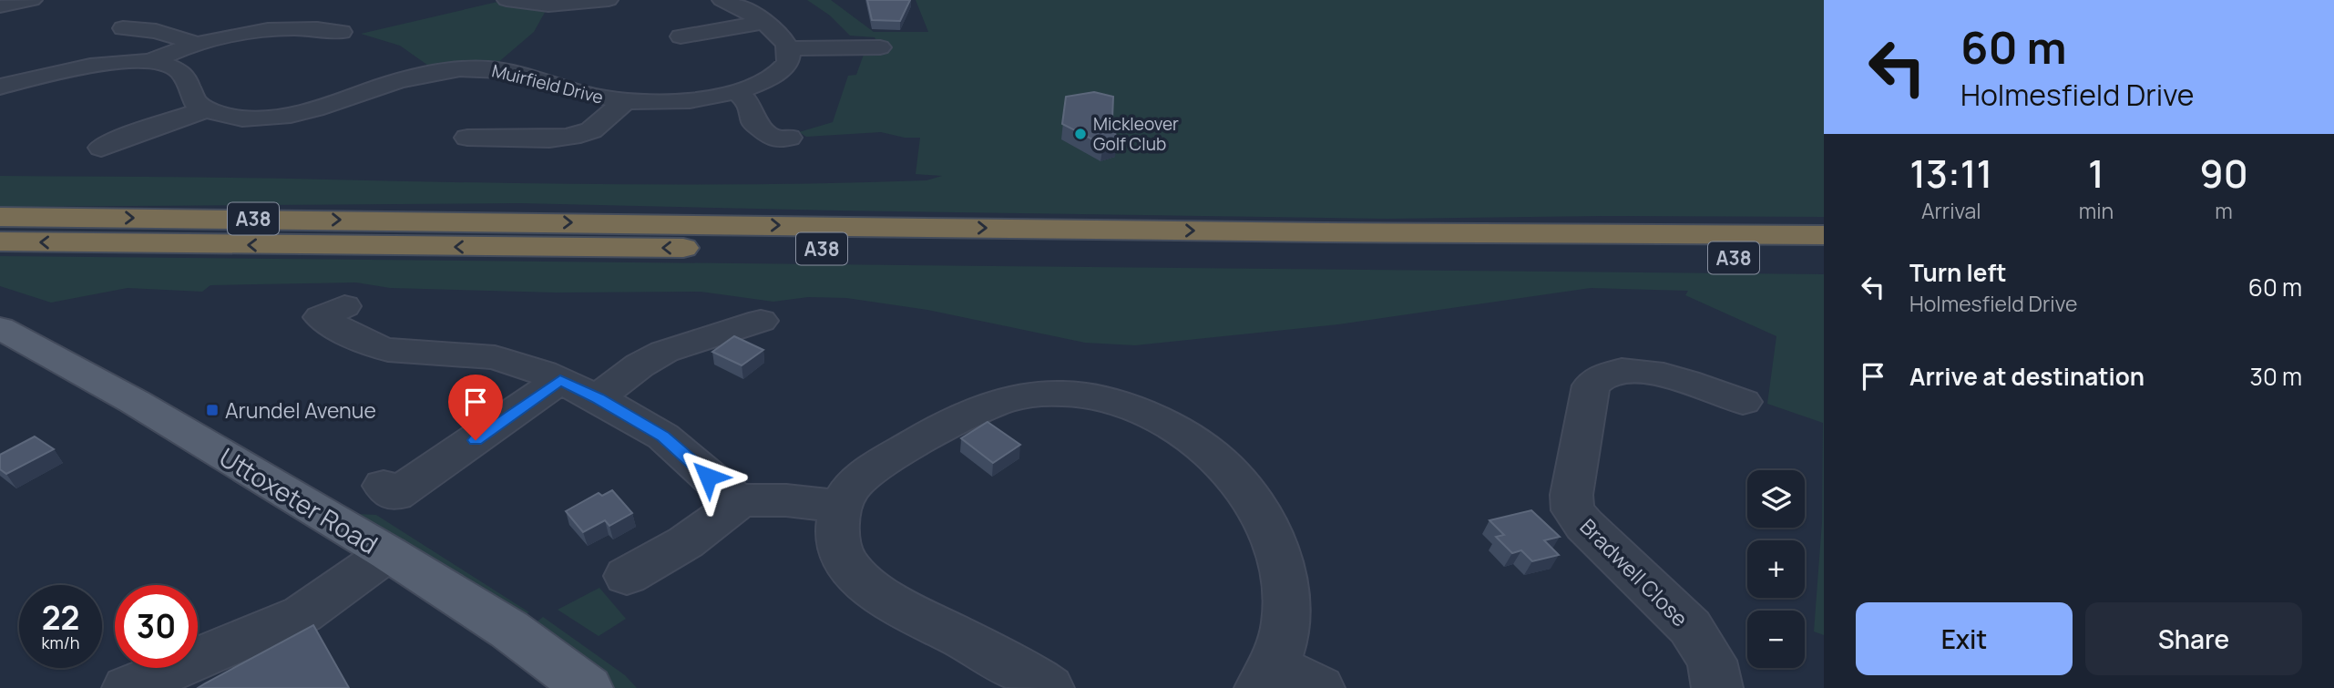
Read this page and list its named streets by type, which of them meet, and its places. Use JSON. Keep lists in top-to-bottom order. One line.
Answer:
{"streets":{"highway":["A38"],"main road":["Uttoxeter Road"],"street":["Muirfield Drive","Bradwell Close"]},"places":{"other":["Mickleover Golf Club"],"transit":["Arundel Avenue"]},"page":{"turn":["60 m","Holmesfield Drive"],"eta":["13:11","Arrival","1","min","90","m"],"list":[{"name":"Turn left","note":"Holmesfield Drive","value":"60 m"},{"name":"Arrive at destination","value":"30 m"}],"map_buttons":["+","−"],"speed":"22 km/h","limit":"30","buttons":["Exit","Share"]}}
